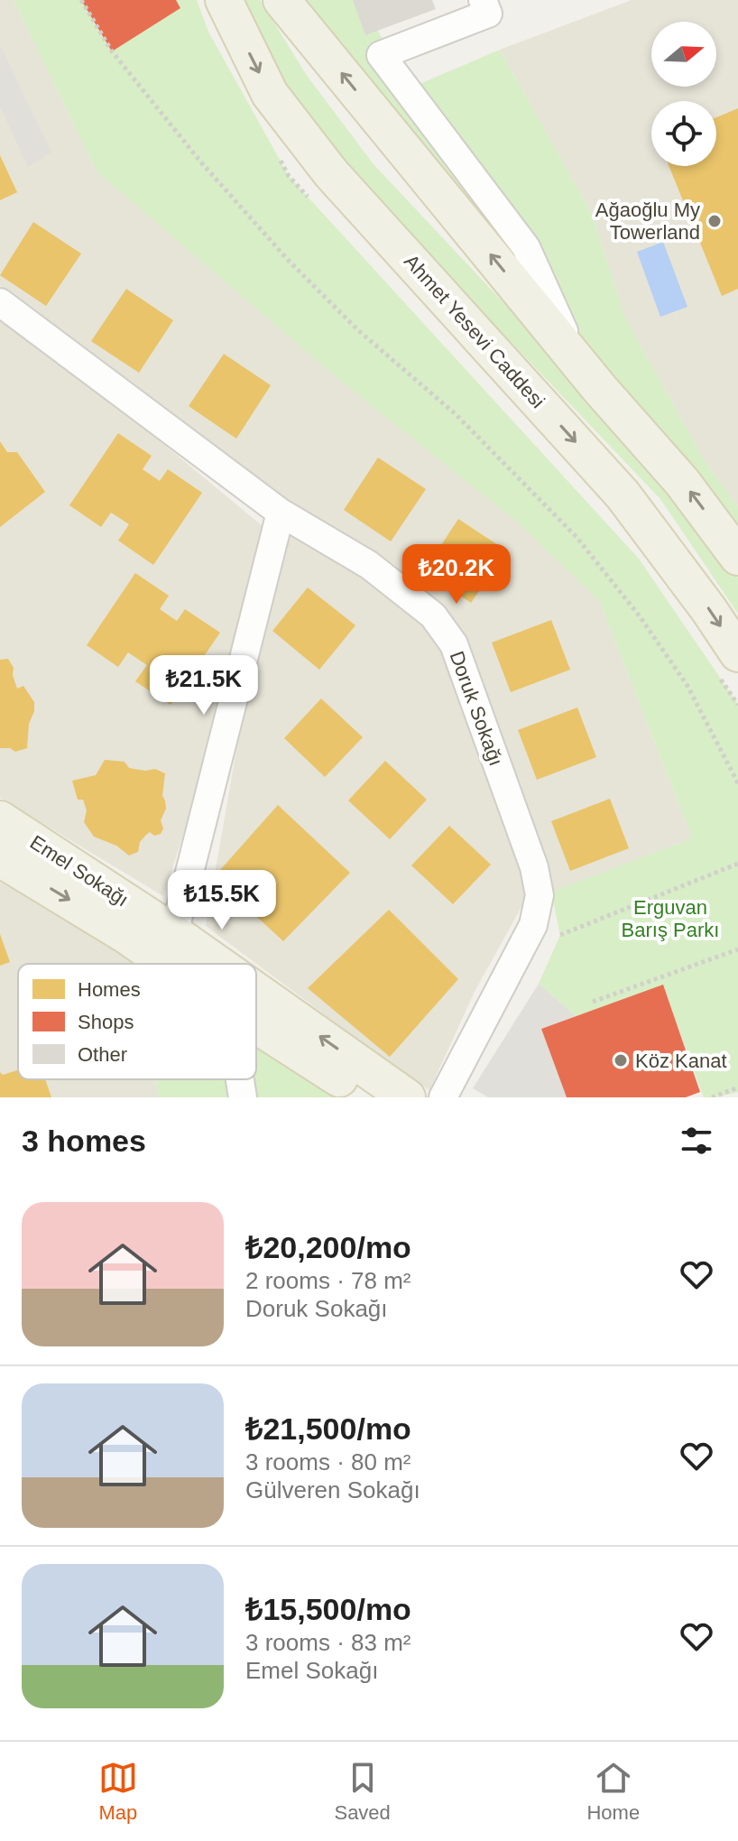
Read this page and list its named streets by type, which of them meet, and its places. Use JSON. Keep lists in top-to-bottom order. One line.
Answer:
{"streets":{"main road":["Ahmet Yesevi Caddesi","Emel Sokağı"],"street":["Doruk Sokağı"]},"parks":["Erguvan Barış Parkı"],"places":["Ağaoğlu My Towerland","Köz Kanat"],"legend":["Homes","Shops","Other"],"north":"right","page":{"price":["₺20.2K","₺21.5K","₺15.5K"],"heading":"3 homes","list":[{"name":"₺20,200/mo","note":"2 rooms · 78 m² · Doruk Sokağı"},{"name":"₺21,500/mo","note":"3 rooms · 80 m² · Gülveren Sokağı"},{"name":"₺15,500/mo","note":"3 rooms · 83 m² · Emel Sokağı"}],"tabs":["Map","Saved","Home"]}}
